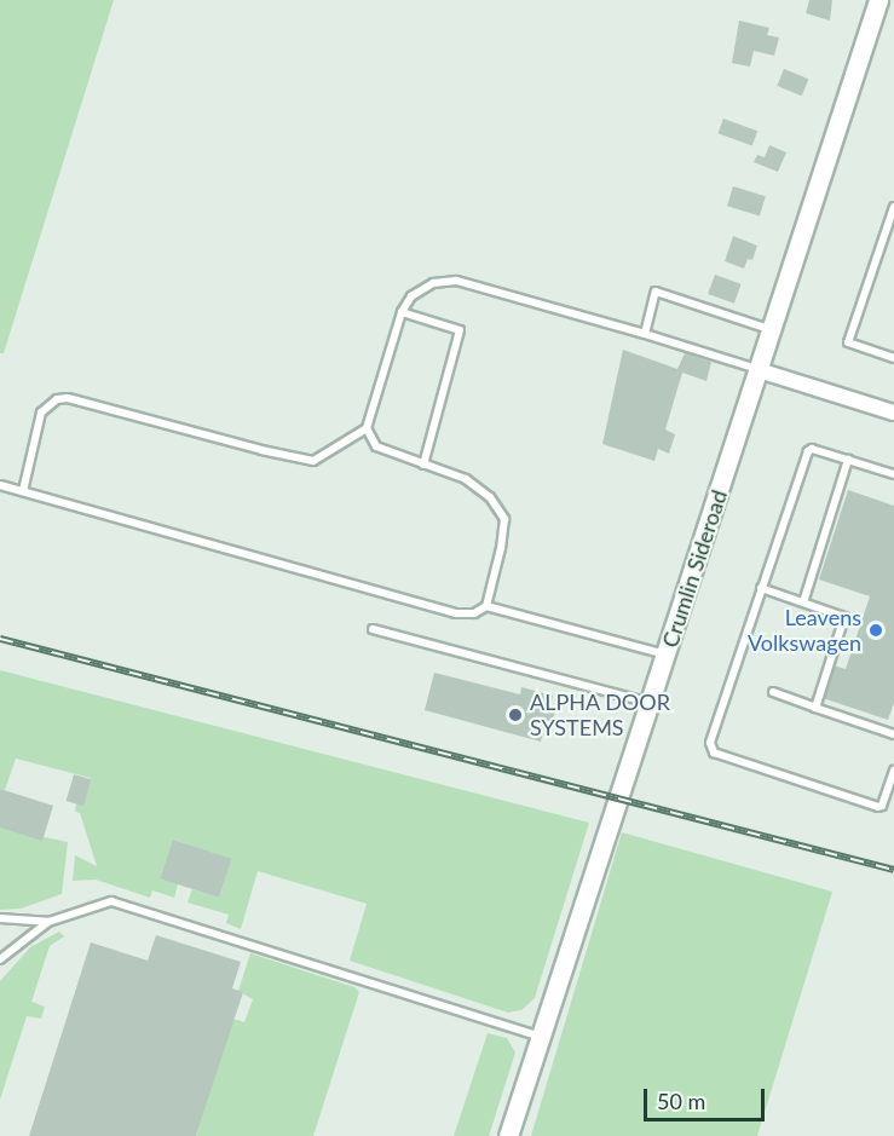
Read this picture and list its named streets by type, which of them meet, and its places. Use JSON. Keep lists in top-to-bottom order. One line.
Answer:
{"streets":{"street":["Crumlin Sideroad"]},"places":["Leavens Volkswagen","ALPHA DOOR SYSTEMS"],"scale_bar":"50 m"}
